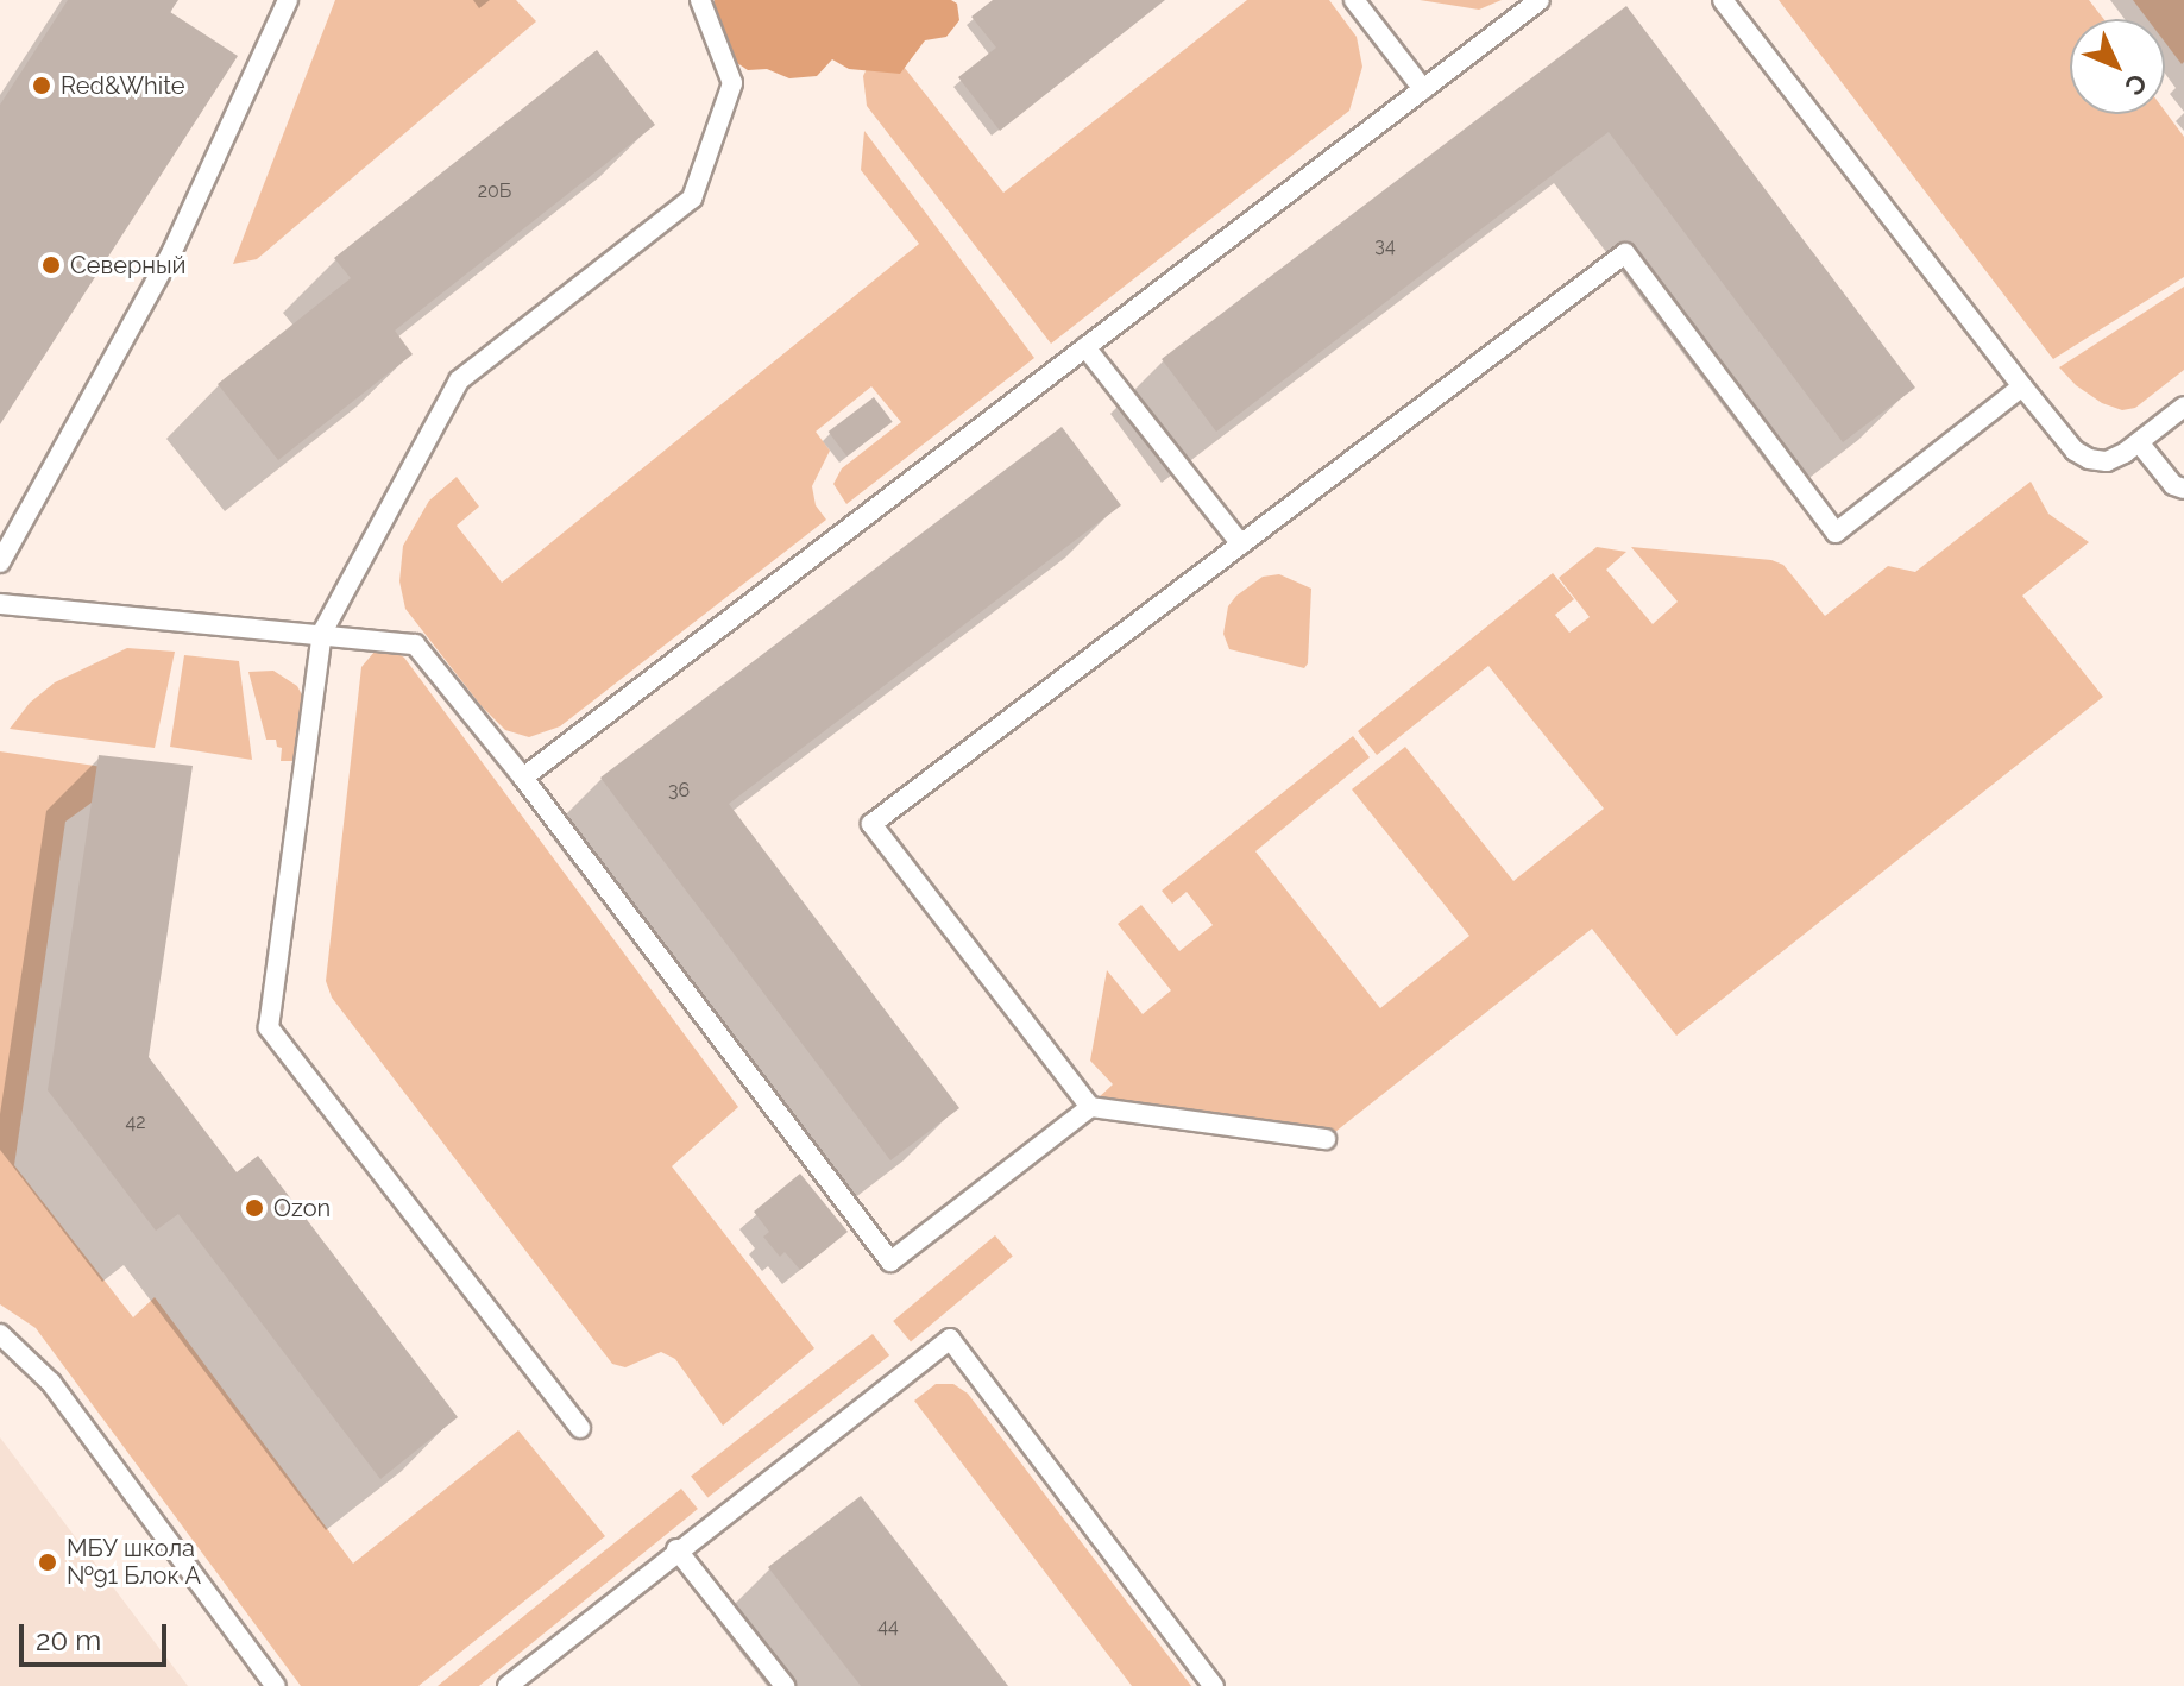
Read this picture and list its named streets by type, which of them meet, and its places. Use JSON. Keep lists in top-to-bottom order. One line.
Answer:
{"places":["Red&White","Северный","Ozon","МБУ школа №91 Блок А"],"house_numbers":["20Б","34","36","42","44"],"scale_bar":"20 m","north":"bottom right"}
